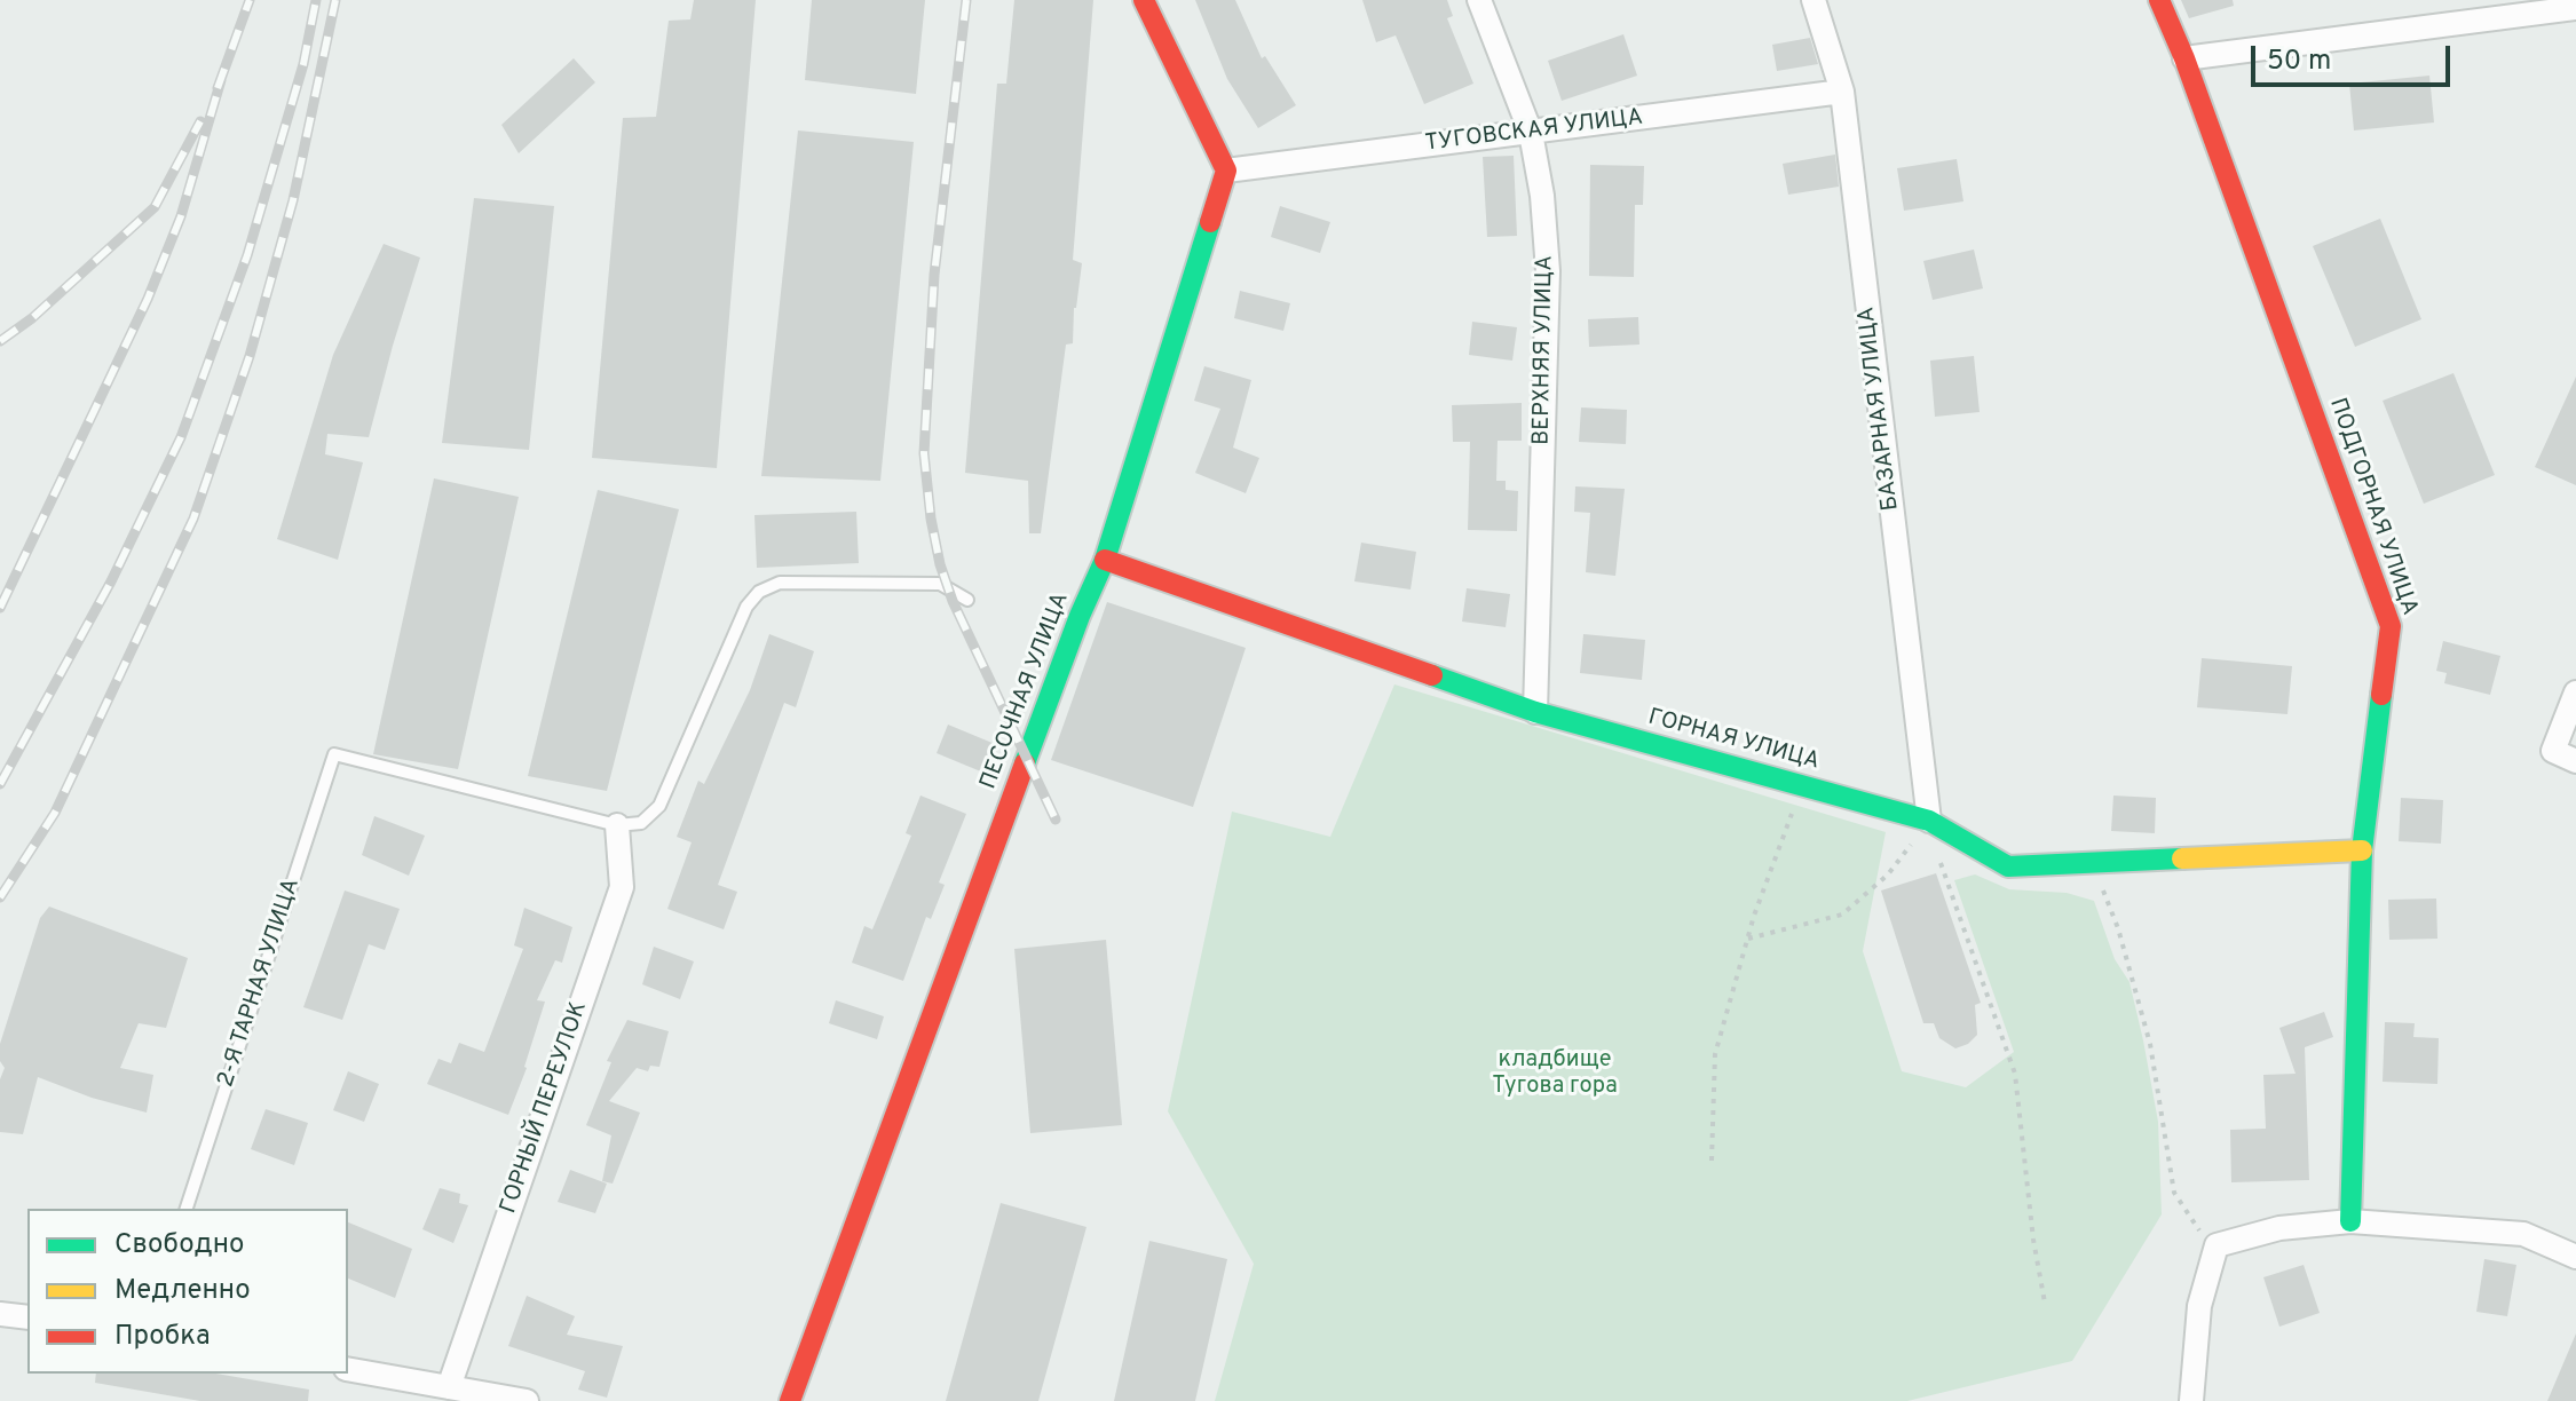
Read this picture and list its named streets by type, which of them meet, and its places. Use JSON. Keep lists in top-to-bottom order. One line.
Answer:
{"streets":{"street":["ТУГОВСКАЯ УЛИЦА","ВЕРХНЯЯ УЛИЦА","БАЗАРНАЯ УЛИЦА","ПОДГОРНАЯ УЛИЦА","ПЕСОЧНАЯ УЛИЦА","ГОРНАЯ УЛИЦА","ГОРНЫЙ ПЕРЕУЛОК"],"lane":["2-Я ТАРНАЯ УЛИЦА"]},"crossings":[["ТУГОВСКАЯ УЛИЦА","ВЕРХНЯЯ УЛИЦА"],["ТУГОВСКАЯ УЛИЦА","БАЗАРНАЯ УЛИЦА"],["ТУГОВСКАЯ УЛИЦА","ПЕСОЧНАЯ УЛИЦА"],["ВЕРХНЯЯ УЛИЦА","ГОРНАЯ УЛИЦА"],["БАЗАРНАЯ УЛИЦА","ГОРНАЯ УЛИЦА"],["ПОДГОРНАЯ УЛИЦА","ГОРНАЯ УЛИЦА"],["ПЕСОЧНАЯ УЛИЦА","ГОРНАЯ УЛИЦА"],["2-Я ТАРНАЯ УЛИЦА","ГОРНЫЙ ПЕРЕУЛОК"]],"parks":["кладбище Тугова гора"],"legend":["Свободно","Медленно","Пробка"],"scale_bar":"50 m"}
